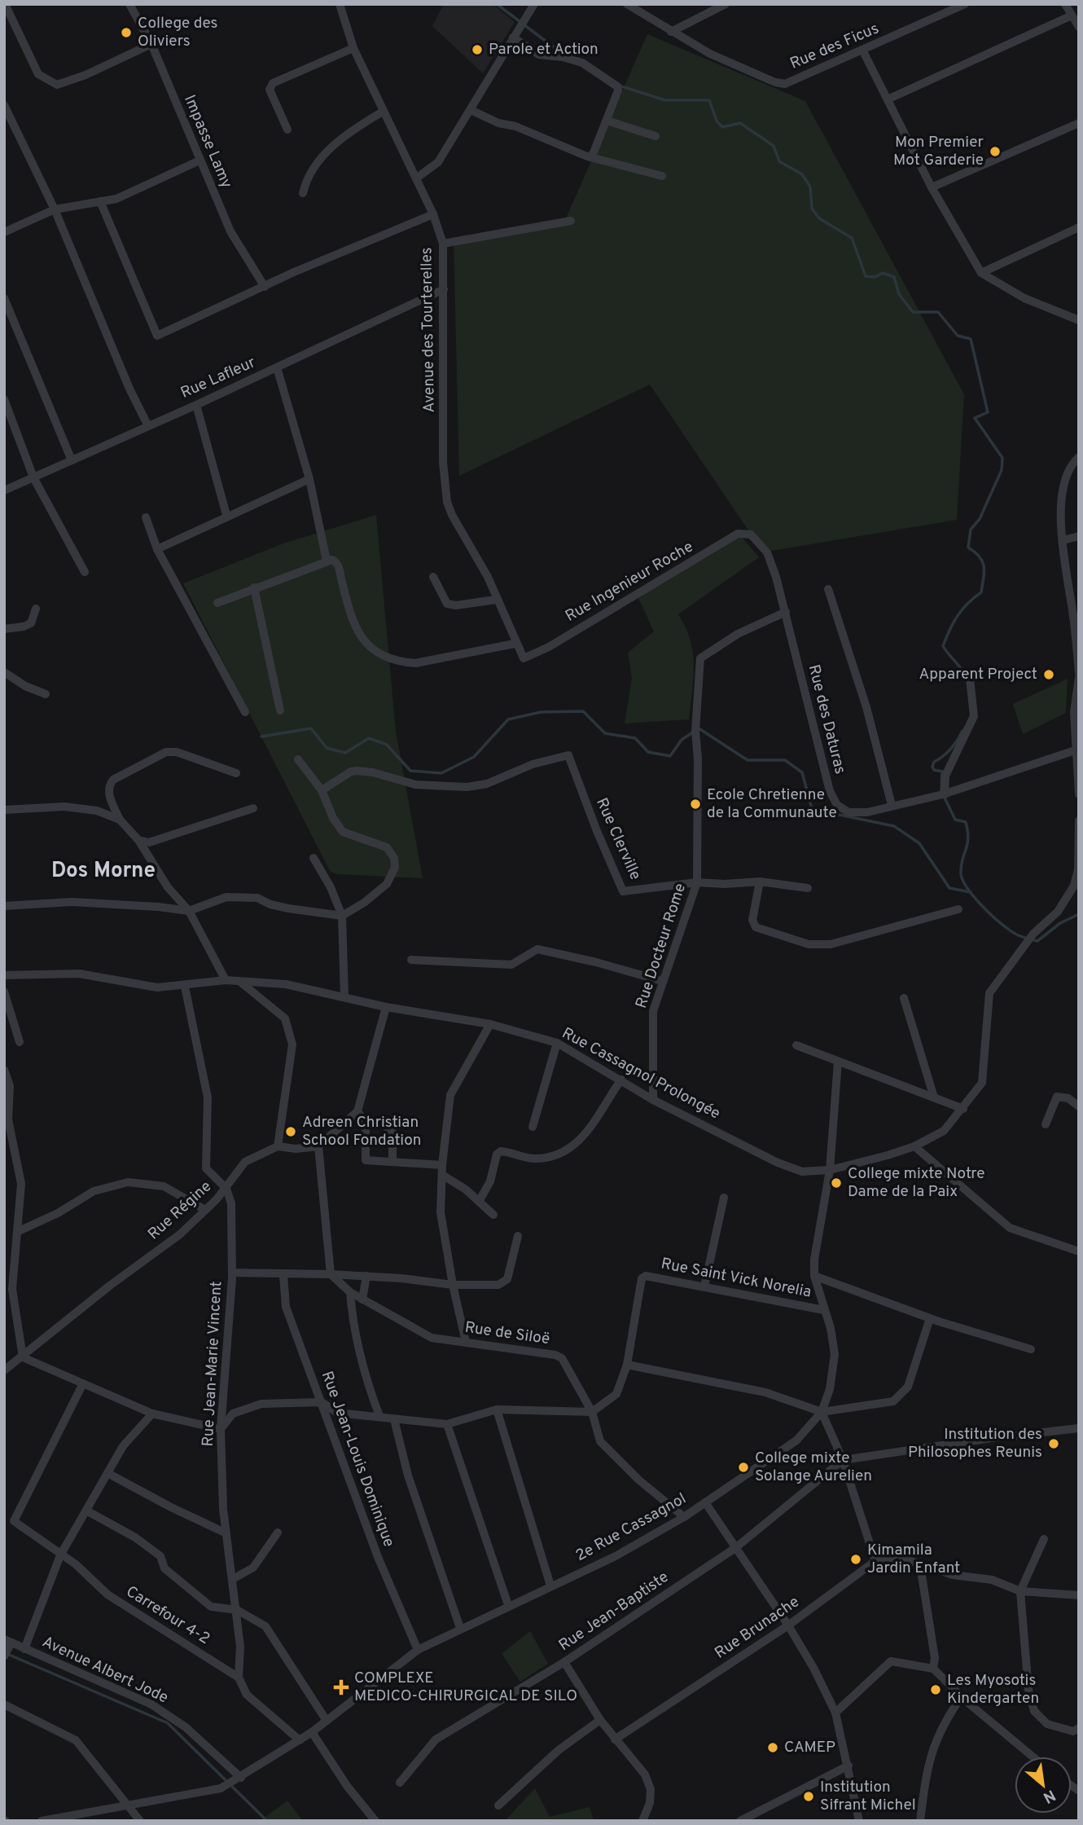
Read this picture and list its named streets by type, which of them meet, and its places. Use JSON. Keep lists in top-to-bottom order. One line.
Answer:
{"streets":{"street":["Rue des Ficus","Impasse Lamy","Avenue des Tourterelles","Rue Lafleur","Rue Ingenieur Roche","Rue des Daturas","Rue Clerville","Rue Docteur Rome","Rue Cassagnol Prolongée","Rue Régine","Rue Saint Vick Norelia","Rue de Siloë","Rue Jean-Marie Vincent","Rue Jean-Louis Dominique","2e Rue Cassagnol","Rue Jean-Baptiste","Carrefour 4-2","Rue Brunache","Avenue Albert Jode"]},"crossings":[["Avenue des Tourterelles","Rue Lafleur"],["Avenue des Tourterelles","Rue Ingenieur Roche"],["Rue Ingenieur Roche","Rue des Daturas"],["Rue des Daturas","Rue Docteur Rome"],["Rue Clerville","Rue Docteur Rome"],["Rue Docteur Rome","Rue Cassagnol Prolongée"],["Rue Cassagnol Prolongée","2e Rue Cassagnol"],["Rue Régine","Rue Jean-Marie Vincent"],["Rue Saint Vick Norelia","Rue de Siloë"],["Rue Saint Vick Norelia","2e Rue Cassagnol"],["Rue de Siloë","2e Rue Cassagnol"],["Rue Jean-Marie Vincent","Carrefour 4-2"],["Rue Jean-Louis Dominique","2e Rue Cassagnol"],["2e Rue Cassagnol","Carrefour 4-2"],["2e Rue Cassagnol","Avenue Albert Jode"]],"districts":["Dos Morne"],"places":{"other":["College des Oliviers","Parole et Action","Mon Premier Mot Garderie","Apparent Project","Ecole Chretienne de la Communaute","Adreen Christian School Fondation","College mixte Notre Dame de la Paix","Institution des Philosophes Reunis","College mixte Solange Aurelien","Kimamila Jardin Enfant","Les Myosotis Kindergarten","CAMEP","Institution Sifrant Michel"],"health":["COMPLEXE MEDICO-CHIRURGICAL DE SILO"]},"north":"bottom right"}
